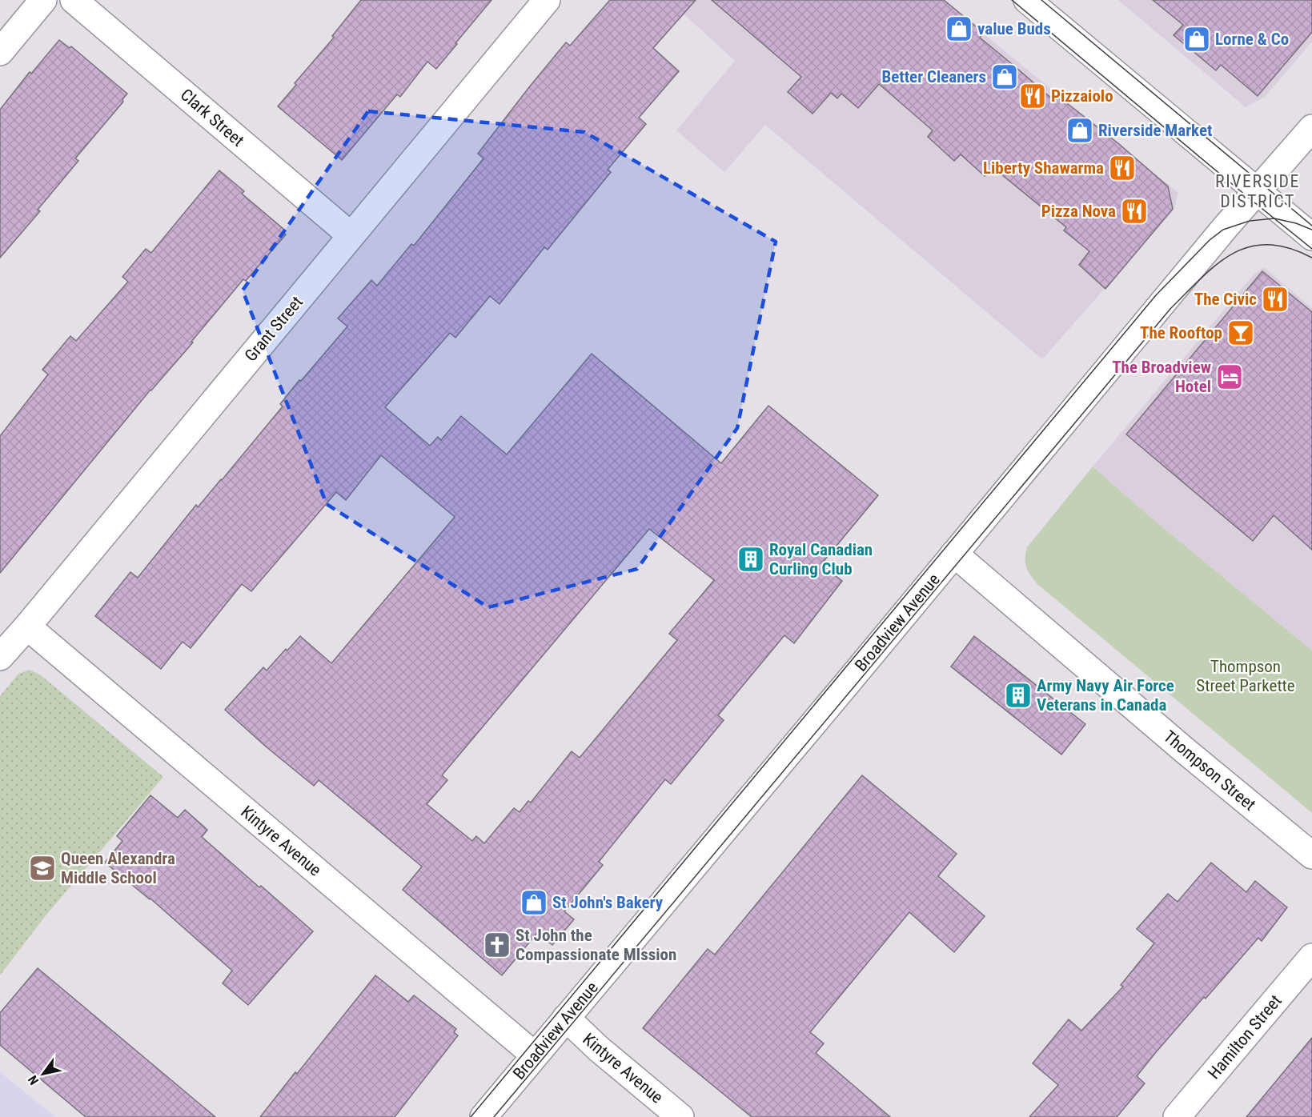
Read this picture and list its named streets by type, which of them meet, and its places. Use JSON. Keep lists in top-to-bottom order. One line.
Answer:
{"streets":{"street":["Clark Street","Grant Street","Broadview Avenue","Thompson Street","Kintyre Avenue","Hamilton Street"]},"crossings":[["Clark Street","Grant Street"],["Grant Street","Kintyre Avenue"],["Broadview Avenue","Thompson Street"],["Broadview Avenue","Kintyre Avenue"]],"districts":["RIVERSIDE DISTRICT"],"parks":["Thompson Street Parkette"],"places":{"shop":["value Buds","Lorne & Co","Better Cleaners","Riverside Market","St John's Bakery"],"restaurant":["Pizzaiolo","Liberty Shawarma","Pizza Nova","The Civic"],"bar":["The Rooftop"],"hotel":["The Broadview Hotel"],"building":["Royal Canadian Curling Club","Army Navy Air Force Veterans in Canada"],"school or university":["Queen Alexandra Middle School"],"church":["St John the Compassionate MIssion"]},"north":"bottom left"}
